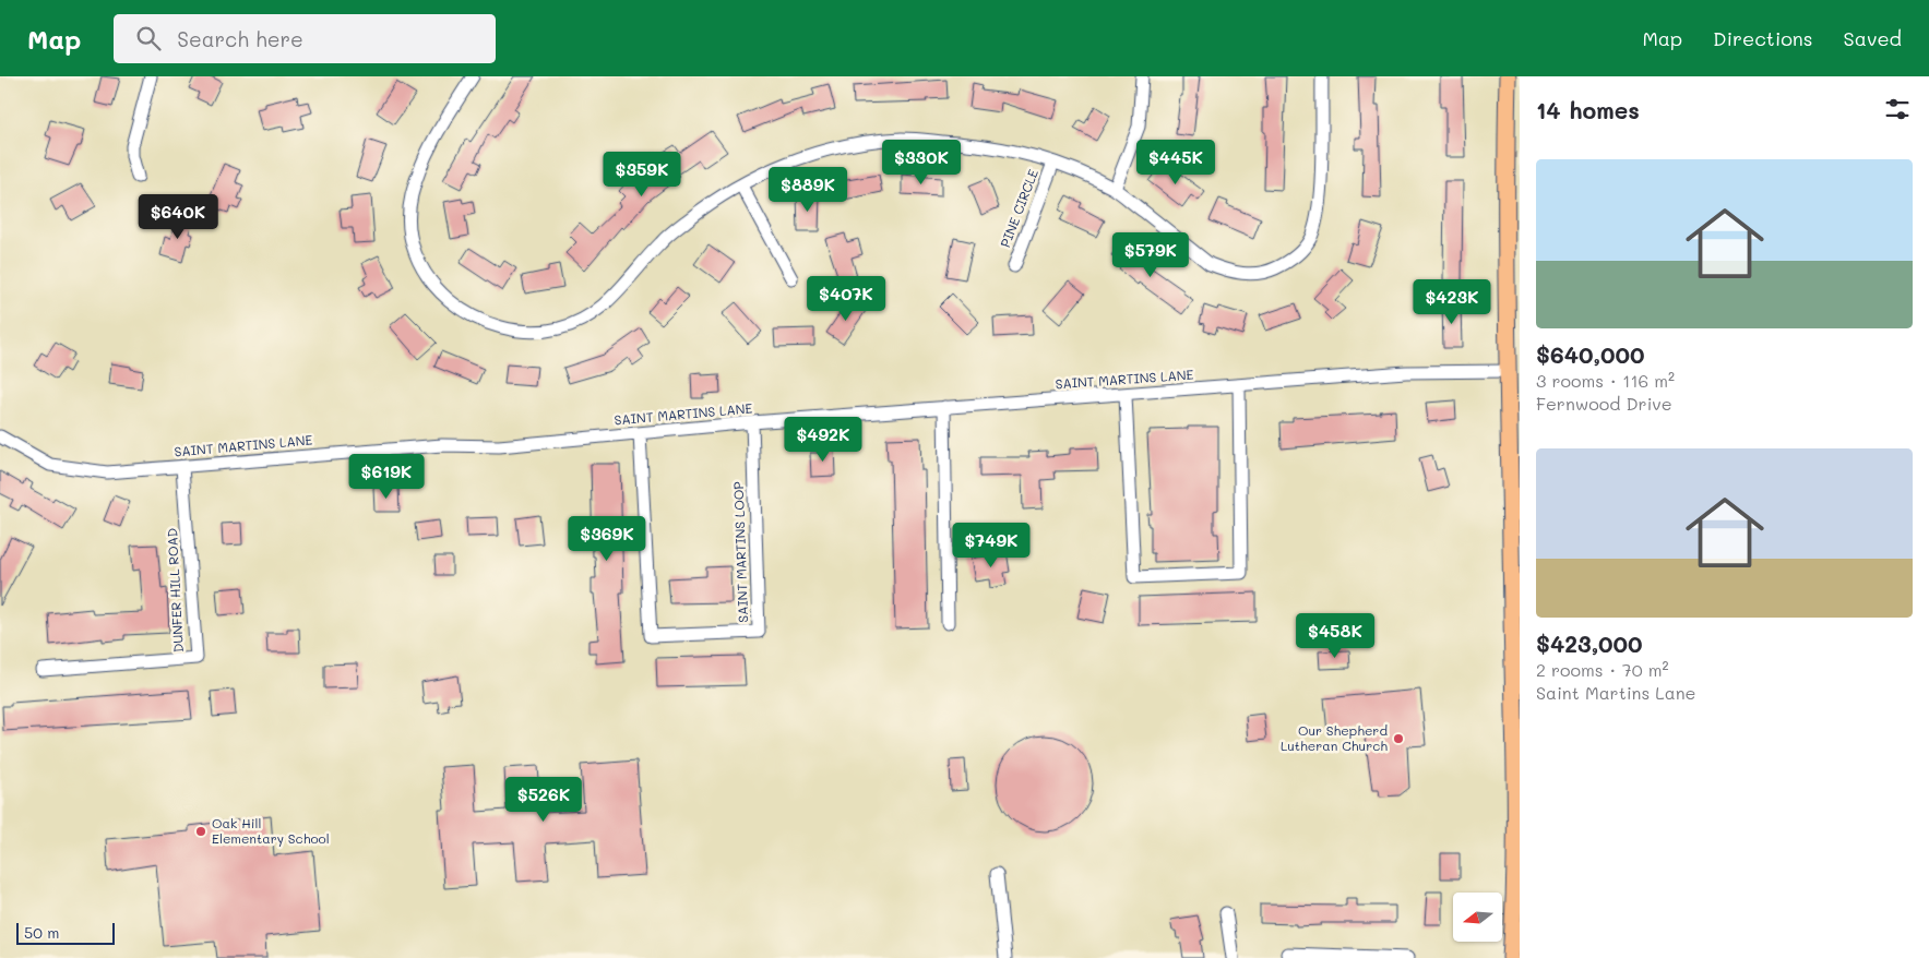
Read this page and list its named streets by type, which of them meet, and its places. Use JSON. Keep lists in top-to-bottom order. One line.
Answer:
{"streets":{"street":["PINE CIRCLE","SAINT MARTINS LANE","SAINT MARTINS LOOP","DUNFER HILL ROAD"]},"crossings":[["SAINT MARTINS LANE","SAINT MARTINS LOOP"],["SAINT MARTINS LANE","DUNFER HILL ROAD"]],"places":["Our Shepherd Lutheran Church","Oak Hill Elementary School"],"scale_bar":"50 m","north":"left","page":{"header":"Map","search":"Search here","nav":["Map","Directions","Saved"],"heading":"14 homes","price":["$330K","$445K","$359K","$889K","$640K","$579K","$407K","$423K","$492K","$619K","$369K","$749K","$458K","$526K"],"list":[{"name":"$640,000","note":"3 rooms · 116 m² · Fernwood Drive"},{"name":"$423,000","note":"2 rooms · 70 m² · Saint Martins Lane"}],"scale":"50 m"}}
